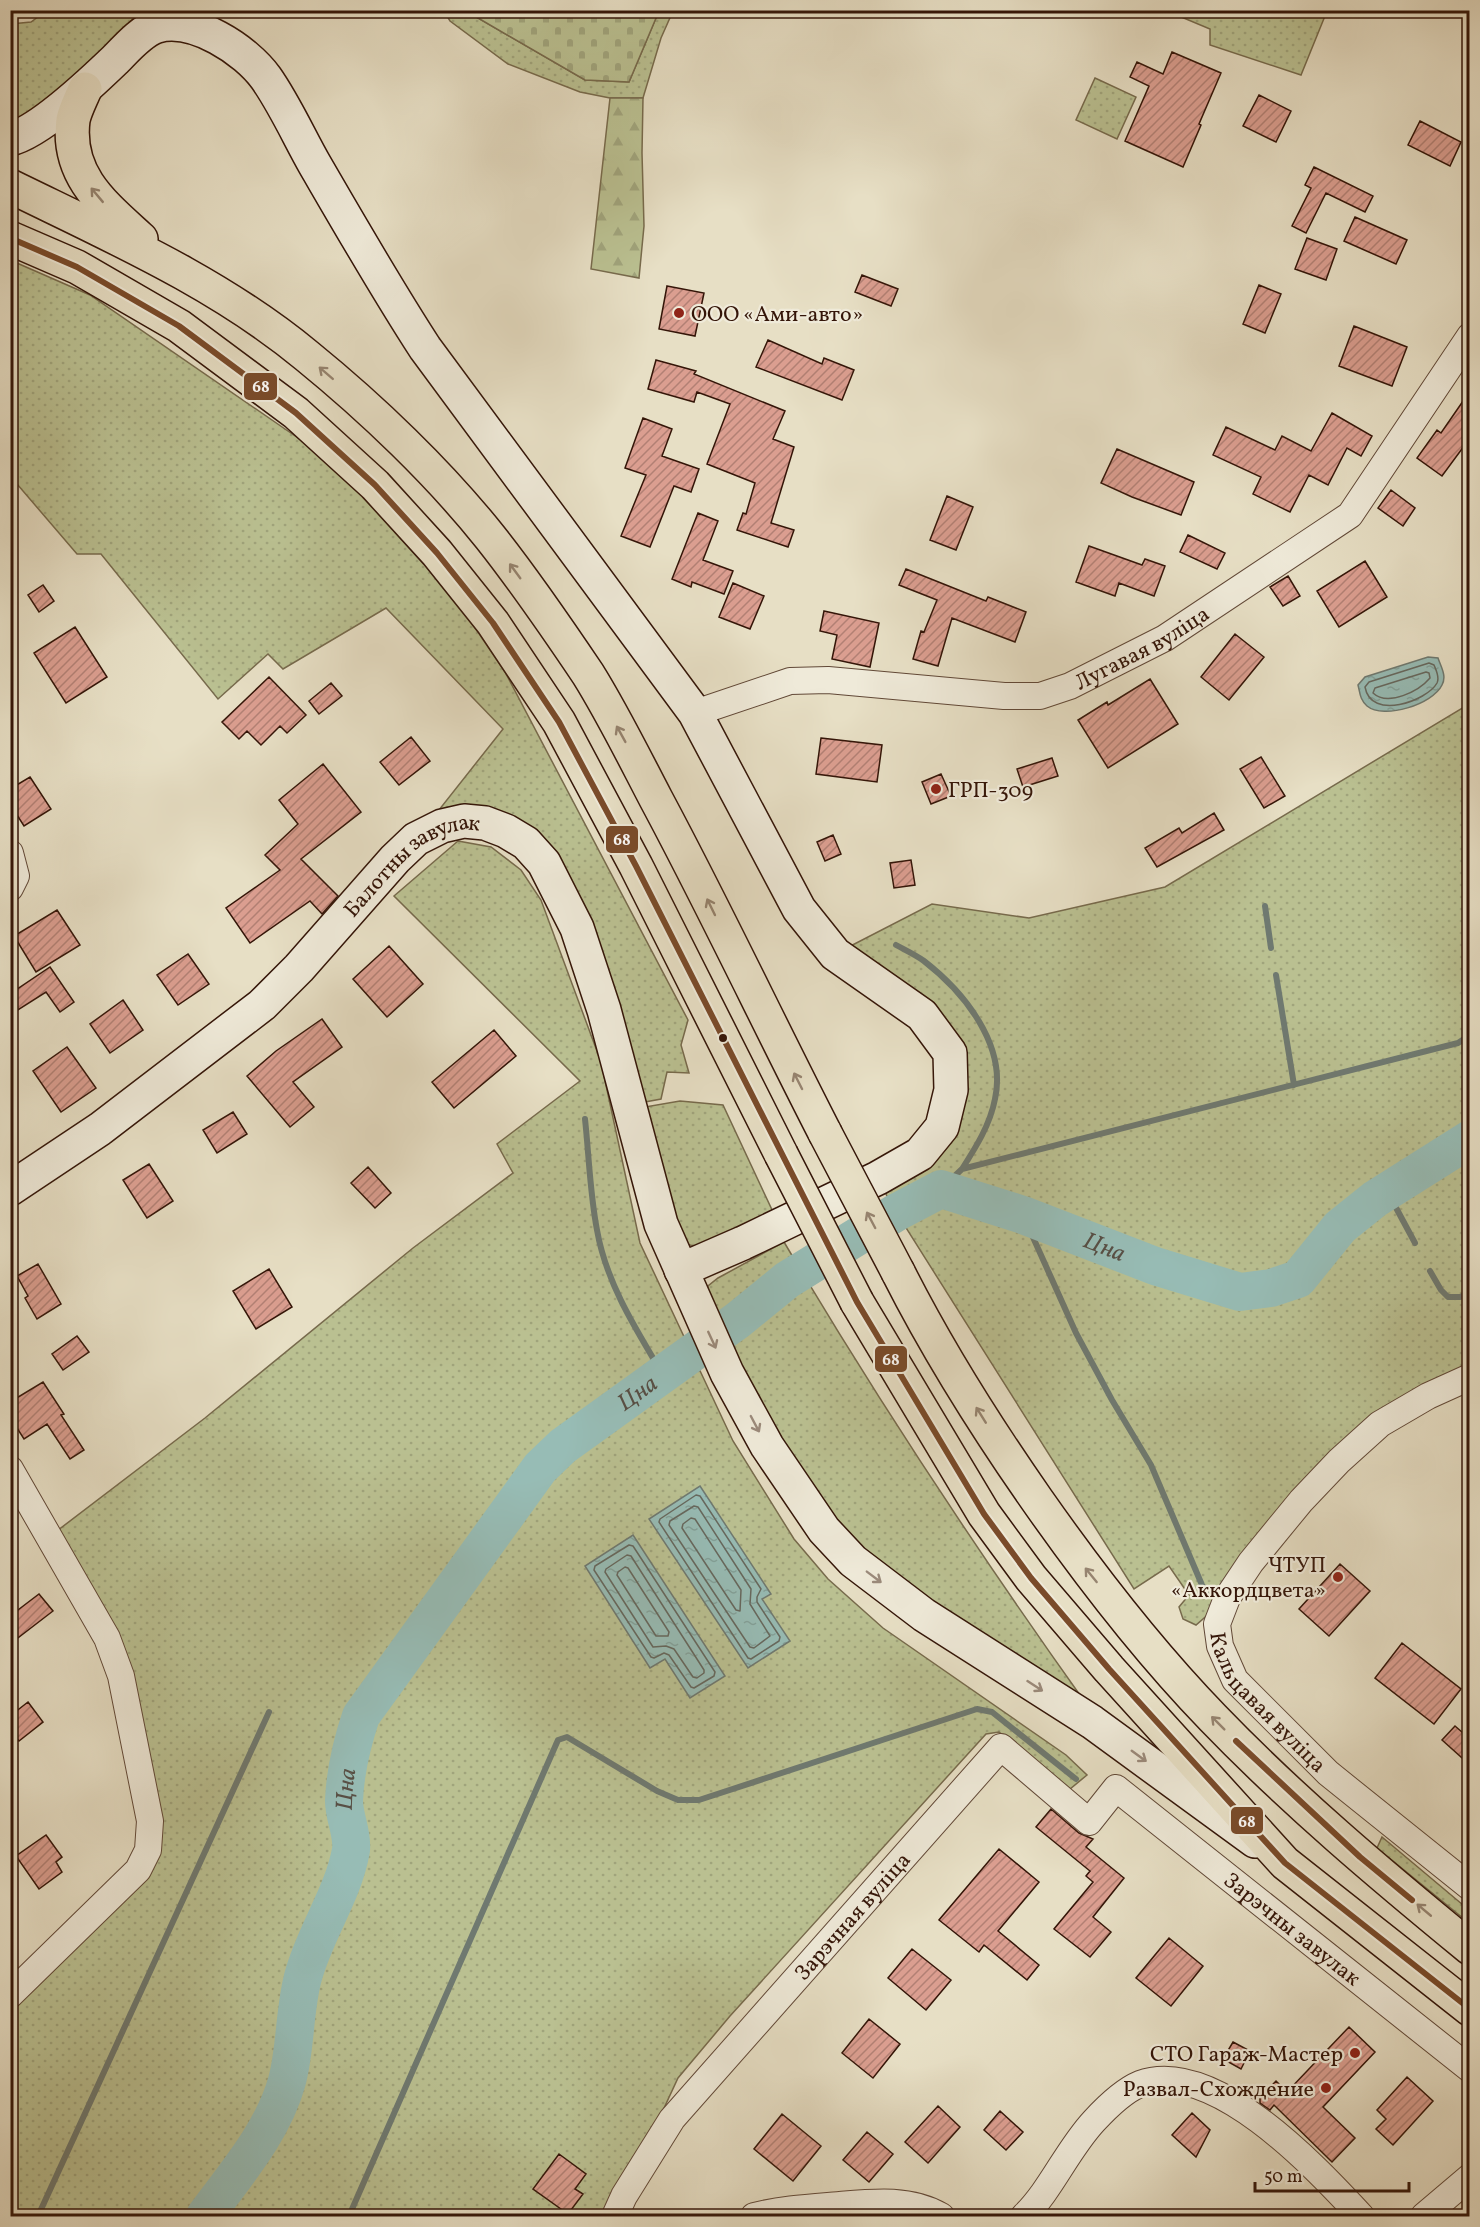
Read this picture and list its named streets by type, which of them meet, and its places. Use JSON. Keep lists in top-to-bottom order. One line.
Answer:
{"streets":{"main road":["Балотны завулак"],"street":["Лугавая вуліца","Кальцавая вуліца","Зарэчная вуліца","Зарэчны завулак"]},"crossings":[["Зарэчная вуліца","Зарэчны завулак"]],"one_way":["Балотны завулак"],"water":["Цна"],"places":["ООО «Ами-авто»","ГРП-309","ЧТУП «Аккордцвета»","СТО Гараж-Мастер","Развал-Схождение"],"lines":["transit line 68"],"scale_bar":"50 m"}
